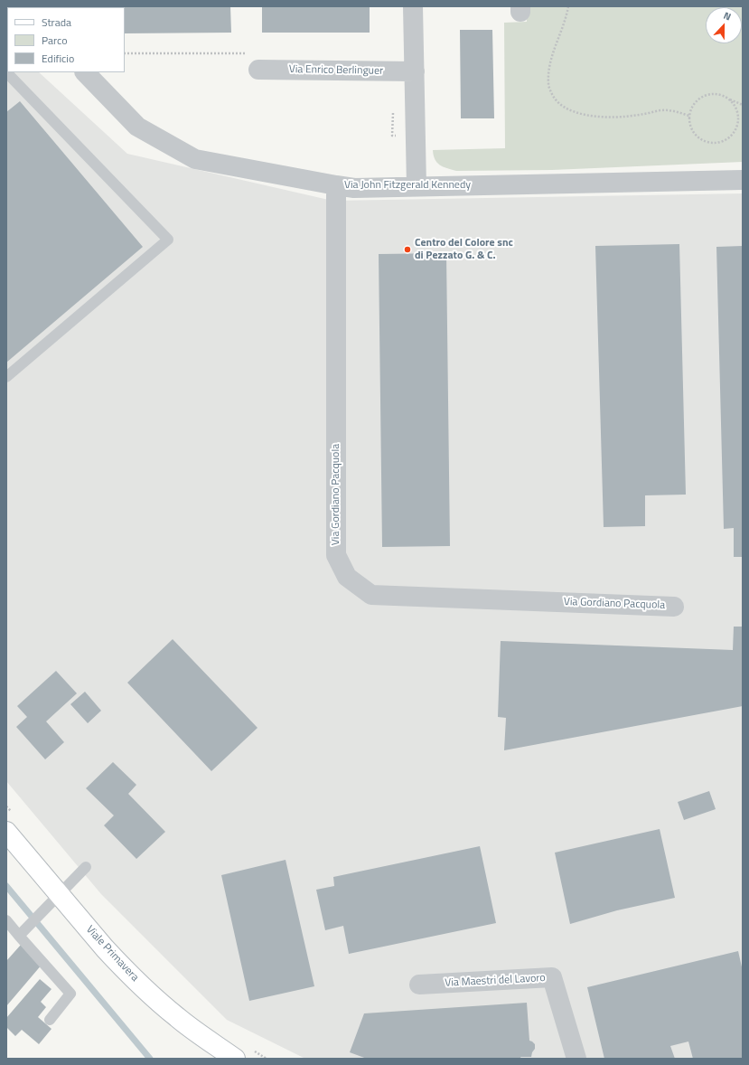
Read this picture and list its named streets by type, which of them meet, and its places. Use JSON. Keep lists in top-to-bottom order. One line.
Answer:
{"streets":{"main road":["Viale Primavera"],"street":["Via Enrico Berlinguer","Via John Fitzgerald Kennedy","Via Gordiano Pacquola","Via Maestri del Lavoro"]},"crossings":[["Via John Fitzgerald Kennedy","Via Gordiano Pacquola"]],"places":["Centro del Colore snc di Pezzato G. & C."],"legend":["Strada","Parco","Edificio"],"north":"top"}
